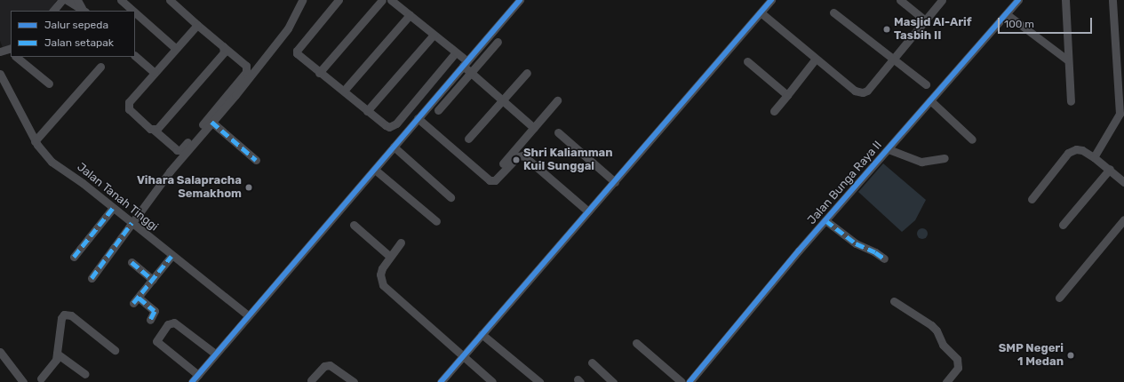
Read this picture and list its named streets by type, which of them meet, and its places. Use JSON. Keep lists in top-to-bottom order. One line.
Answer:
{"streets":{"street":["Jalan Bunga Raya II","Jalan Tanah Tinggi"]},"places":["Masjid Al-Arif Tasbih II","Shri Kaliamman Kuil Sunggal","Vihara Salapracha Semakhom","SMP Negeri 1 Medan"],"legend":["Jalur sepeda","Jalan setapak"],"scale_bar":"100 m"}
